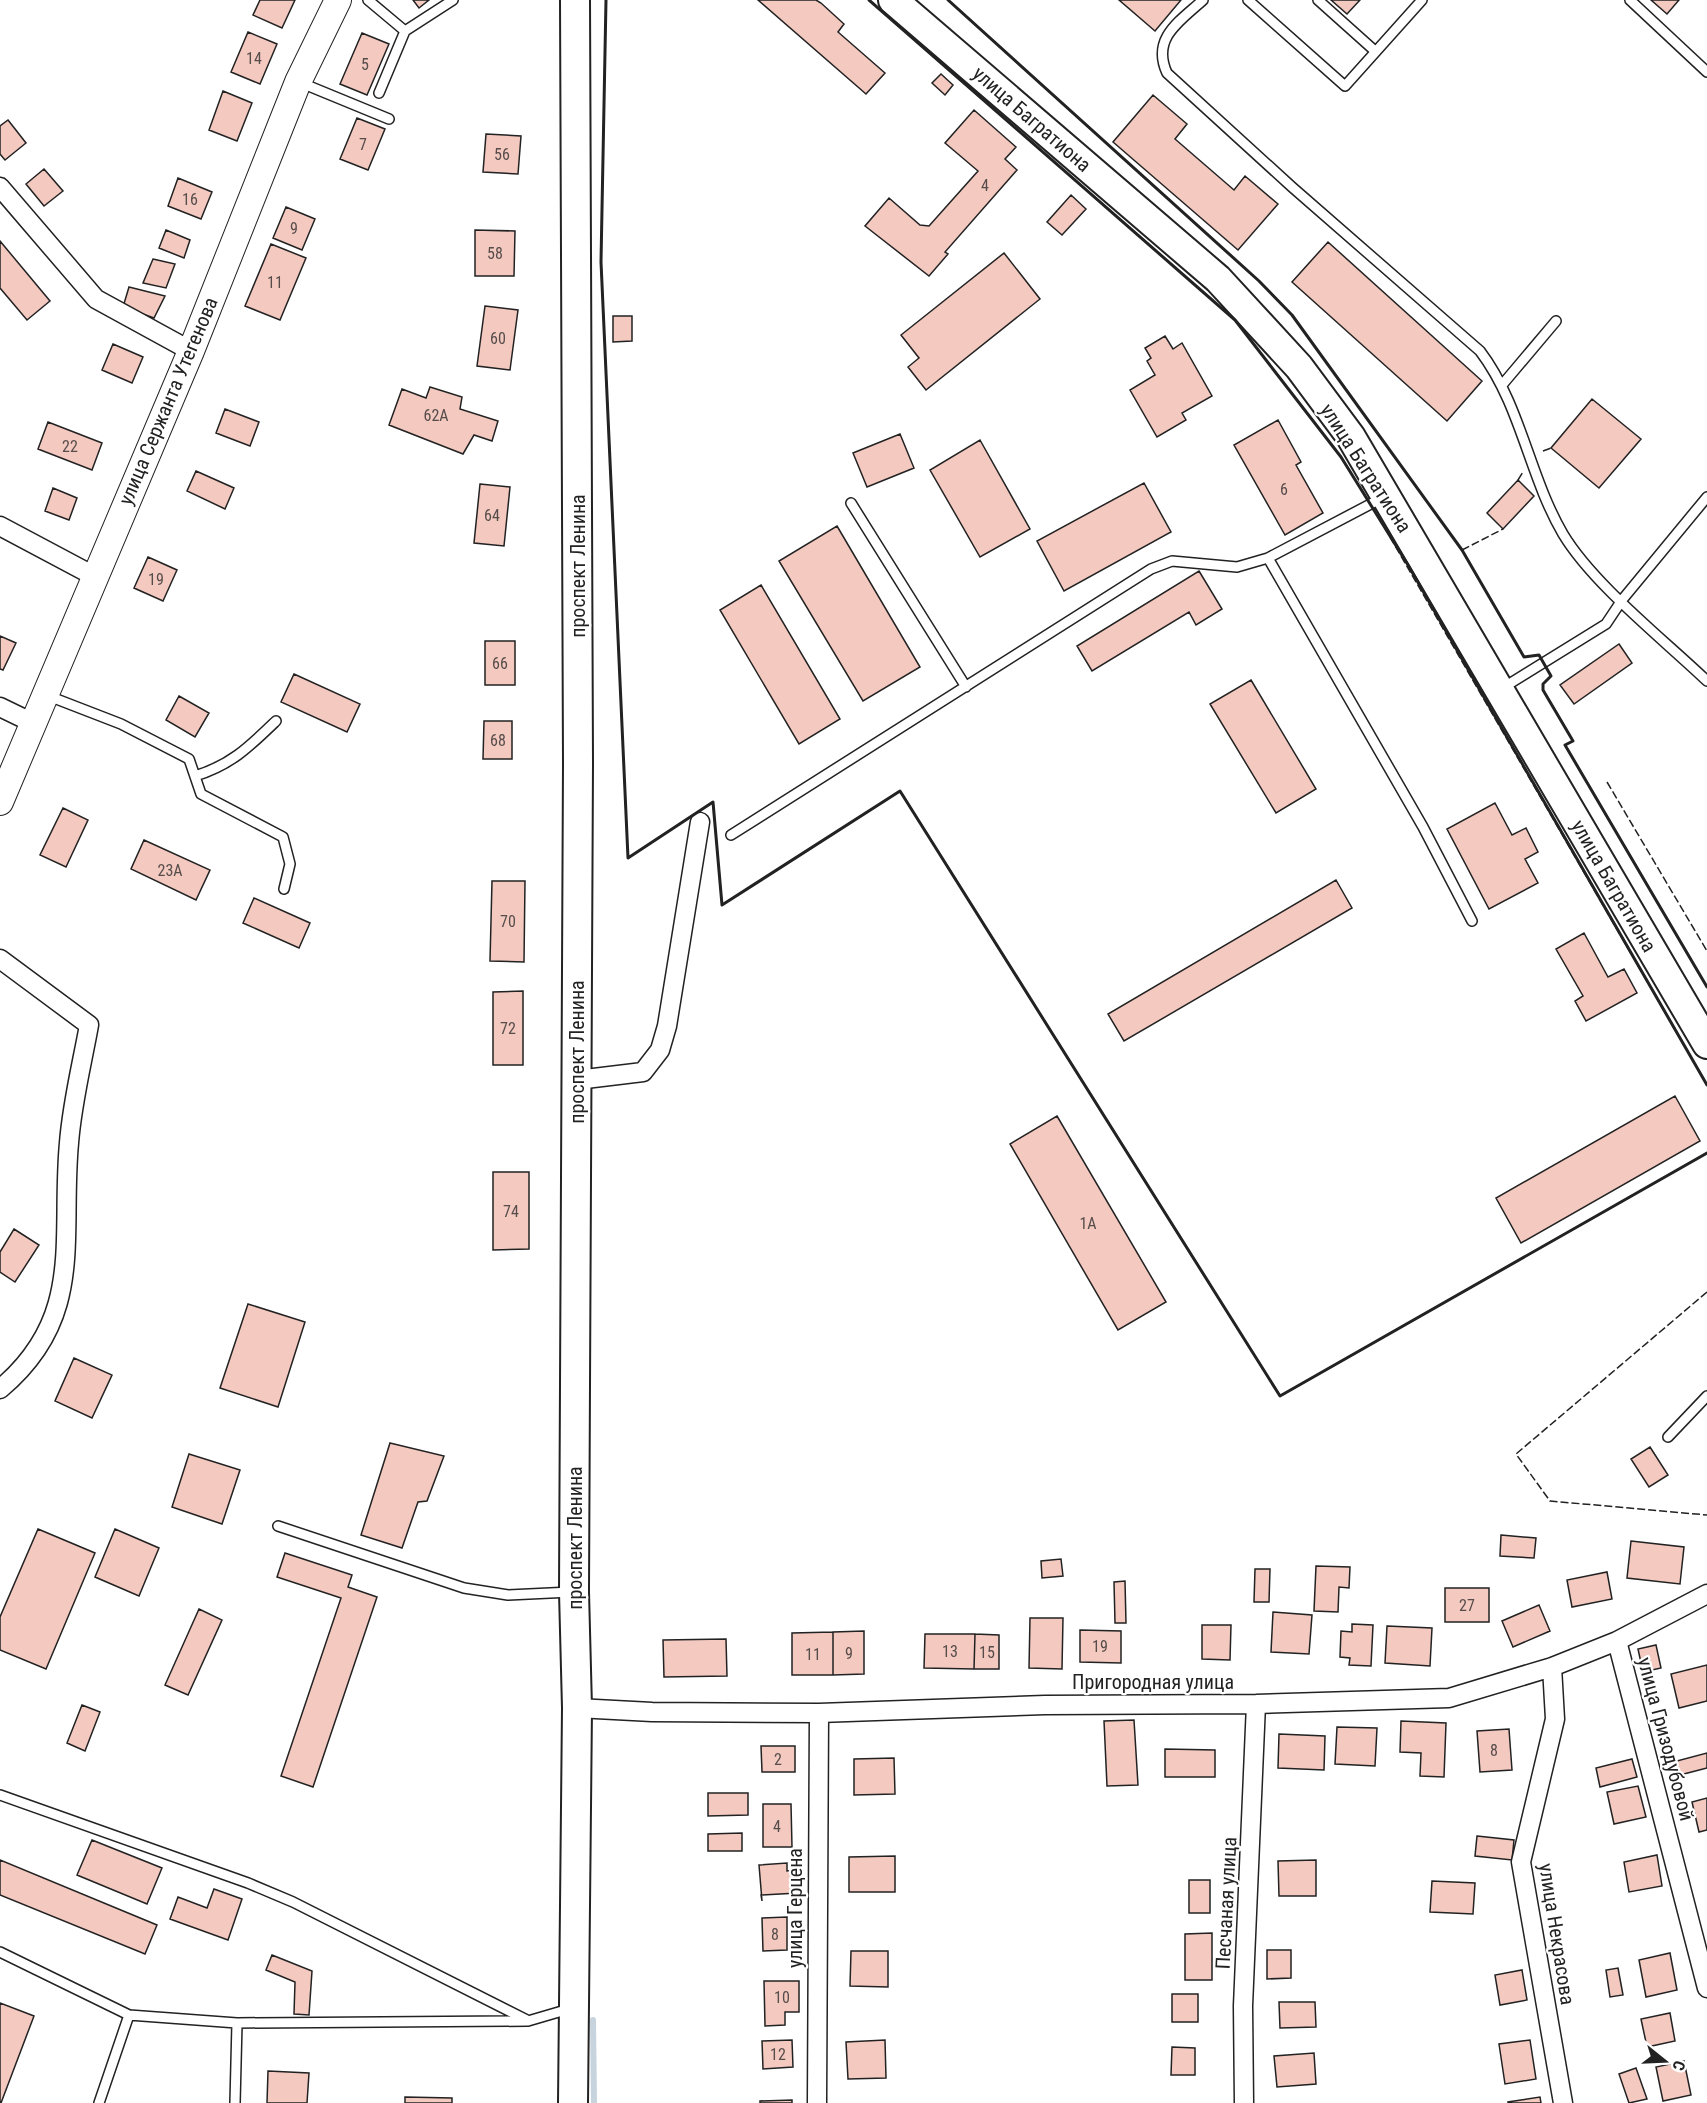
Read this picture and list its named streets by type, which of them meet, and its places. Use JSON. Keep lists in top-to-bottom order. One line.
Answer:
{"streets":{"main road":["улица Багратиона","улица Сержанта Утегенова","проспект Ленина"],"street":["Пригородная улица","улица Гризодубовой","Песчаная улица","улица Герцена","улица Некрасова"]},"crossings":[["проспект Ленина","Пригородная улица"],["Пригородная улица","улица Гризодубовой"],["Пригородная улица","Песчаная улица"],["Пригородная улица","улица Герцена"],["Пригородная улица","улица Некрасова"]],"house_numbers":["14","5","7","56","4","16","9","58","11","60","62А","22","6","64","19","66","68","23А","70","72","74","1A","27","19","13","15","9","11","8","2","4","8","10","12"],"north":"right"}
